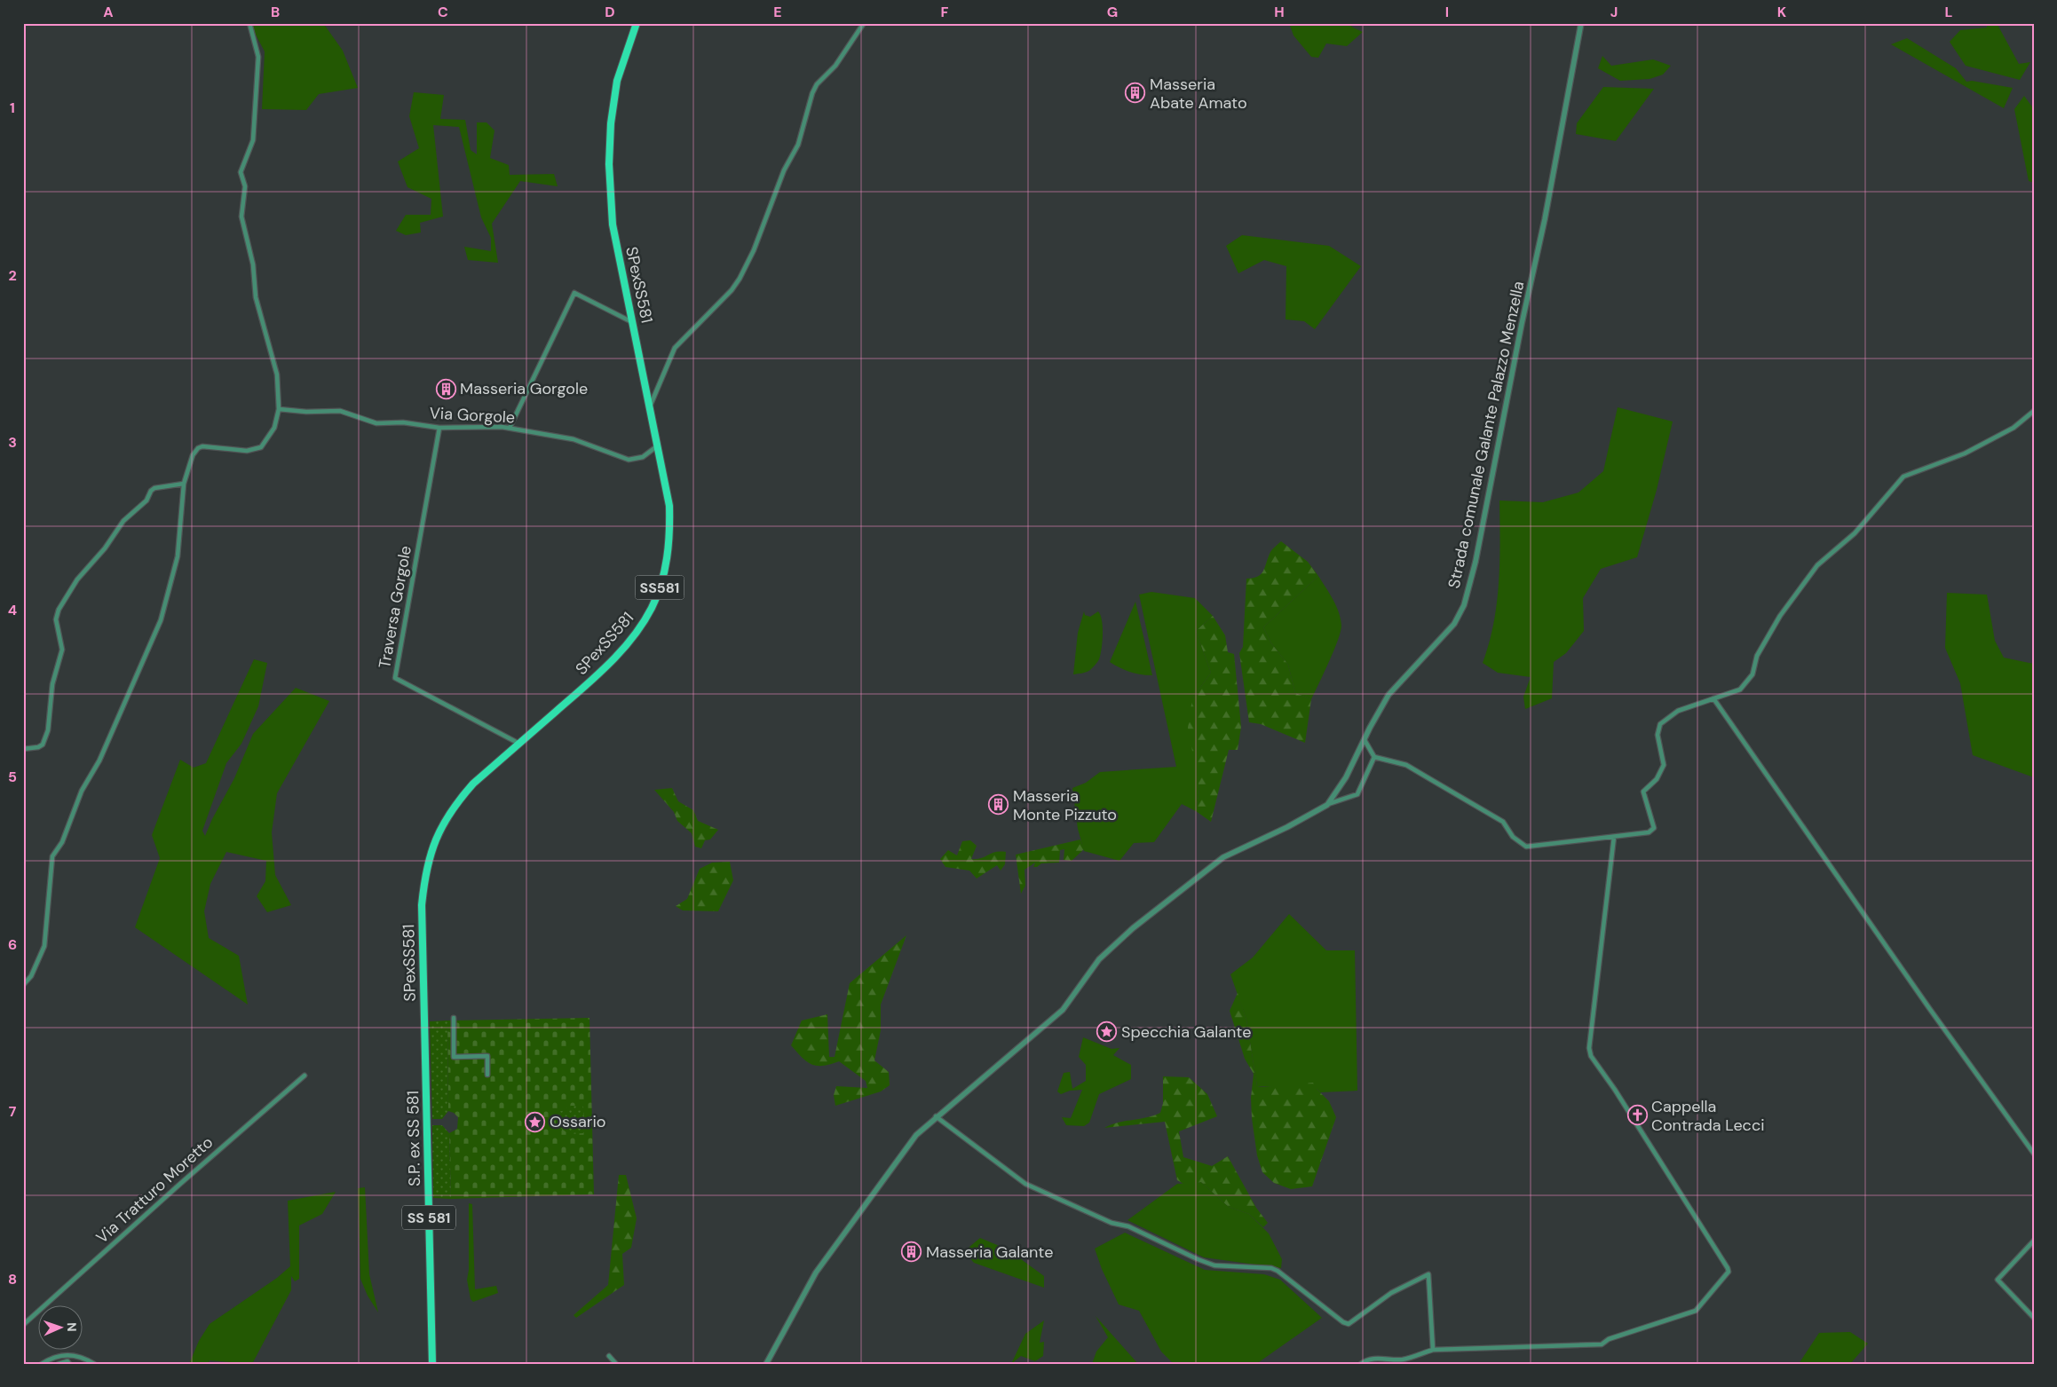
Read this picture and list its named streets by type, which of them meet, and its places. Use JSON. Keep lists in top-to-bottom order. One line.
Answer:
{"streets":{"main road":["SPexSS581","SS581","S.P. ex SS 581","SS 581"],"street":["Via Gorgole","Strada comunale Galante Palazzo Menzella","Traversa Gorgole","Via Tratturo Moretto"]},"crossings":[["SPexSS581","Via Gorgole"],["SPexSS581","Traversa Gorgole"],["SPexSS581","S.P. ex SS 581"],["Via Gorgole","Traversa Gorgole"]],"places":{"building":["Masseria Abate Amato","Masseria Gorgole","Masseria Monte Pizzuto","Masseria Galante"],"place":["Specchia Galante","Ossario"],"church":["Cappella Contrada Lecci"]},"north":"right","grid":{"columns":["A","B","C","D","E","F","G","H","I","J","K","L"],"rows":["1","2","3","4","5","6","7","8"]}}
